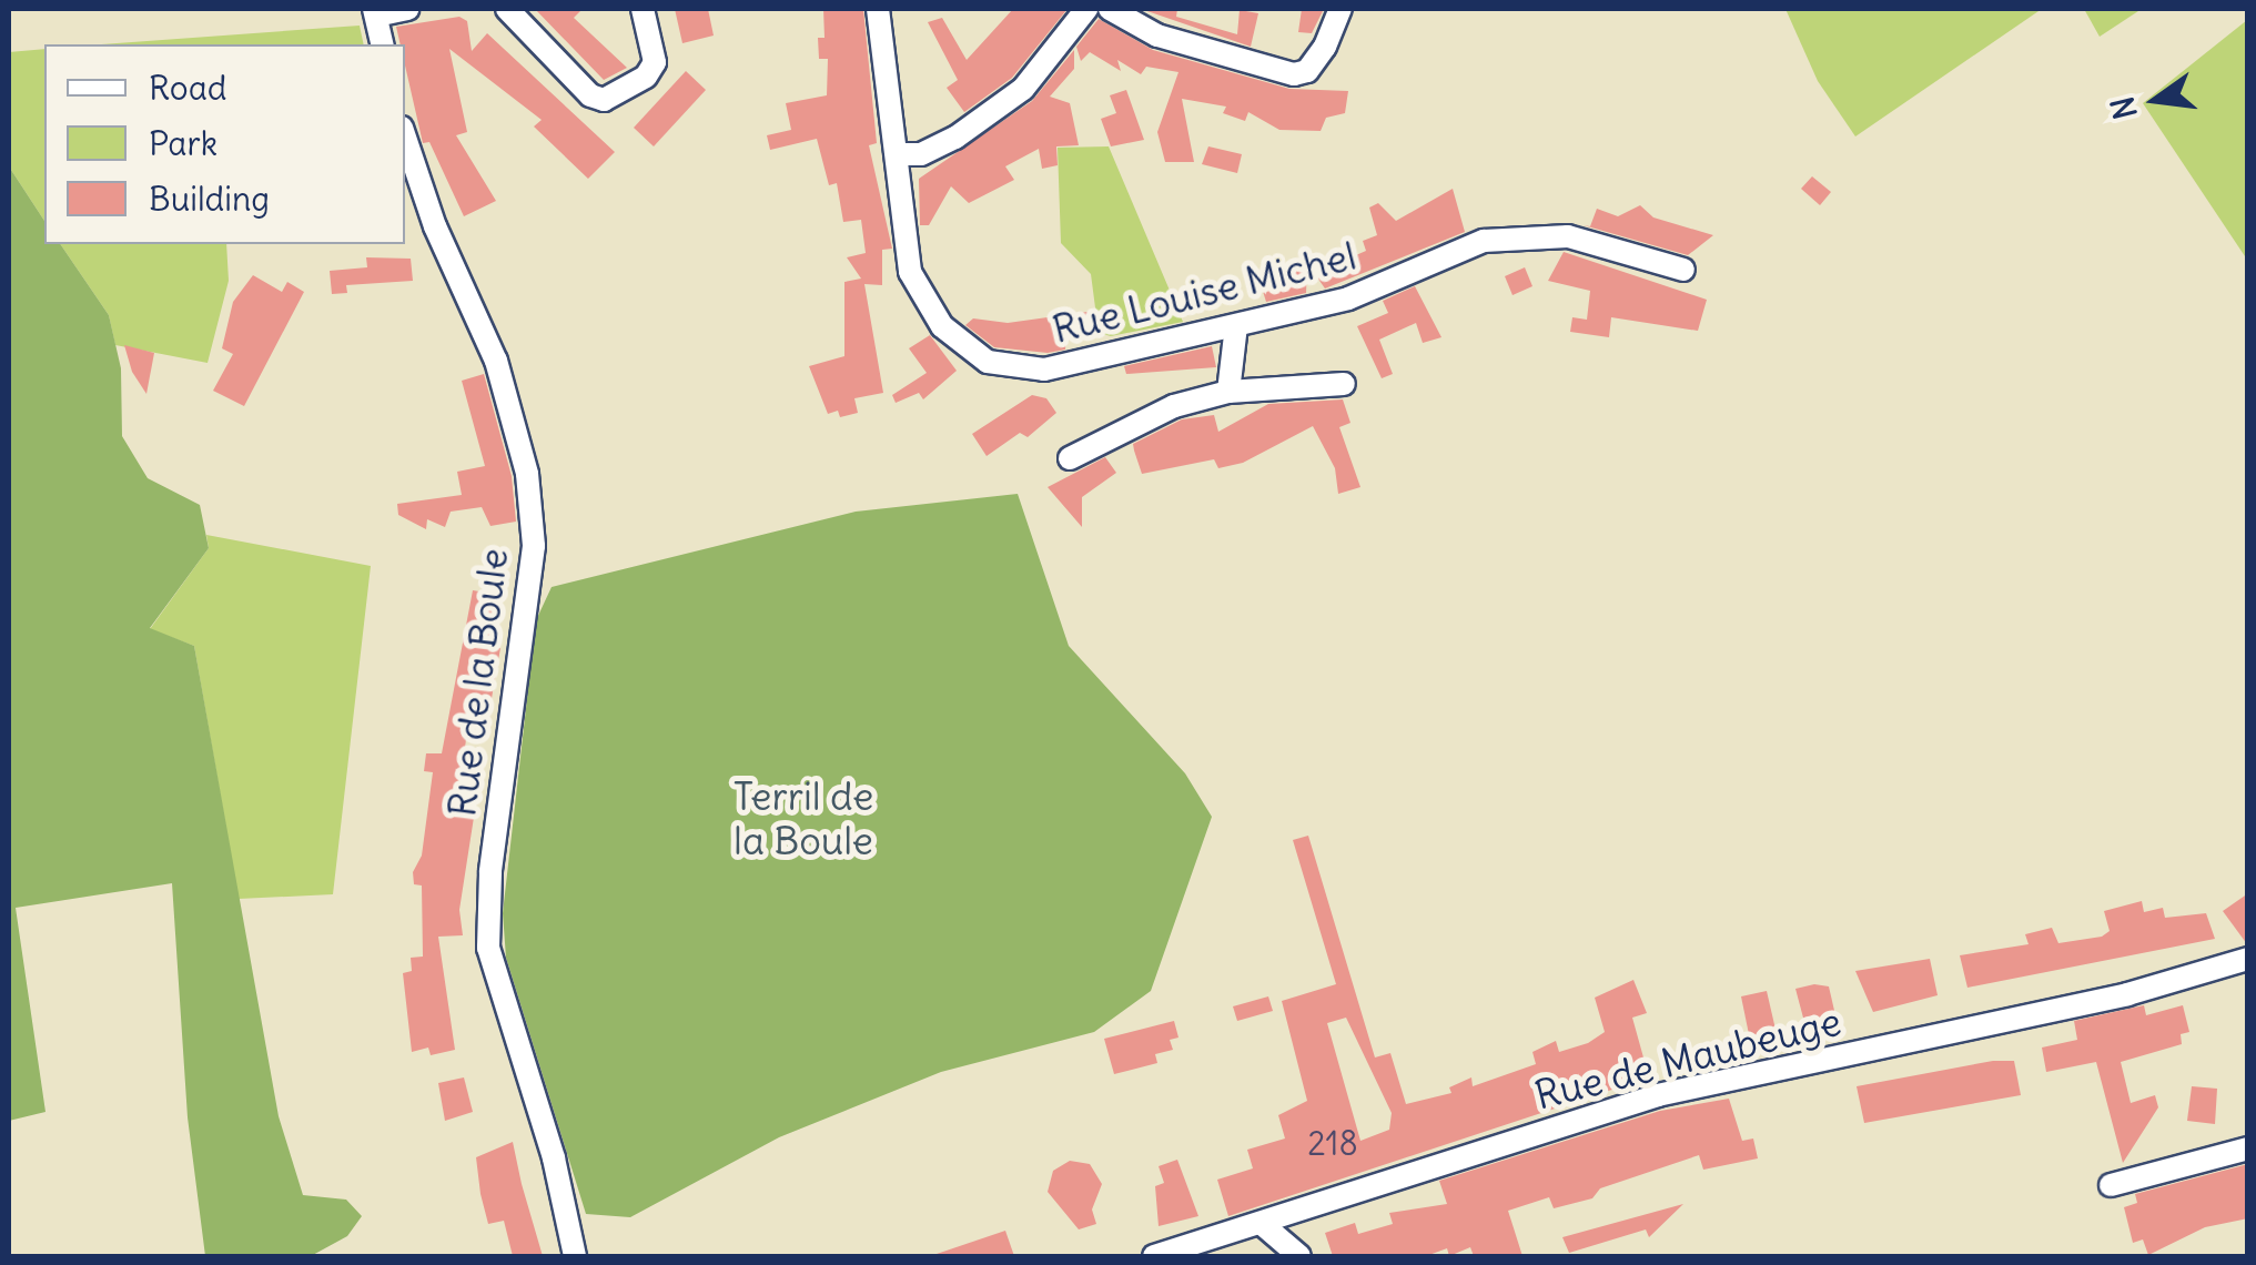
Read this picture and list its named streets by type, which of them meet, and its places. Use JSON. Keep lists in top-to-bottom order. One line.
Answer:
{"streets":{"street":["Rue Louise Michel","Rue de la Boule","Rue de Maubeuge"]},"parks":["Terril de la Boule"],"house_numbers":["218"],"legend":["Road","Park","Building"],"north":"left"}
